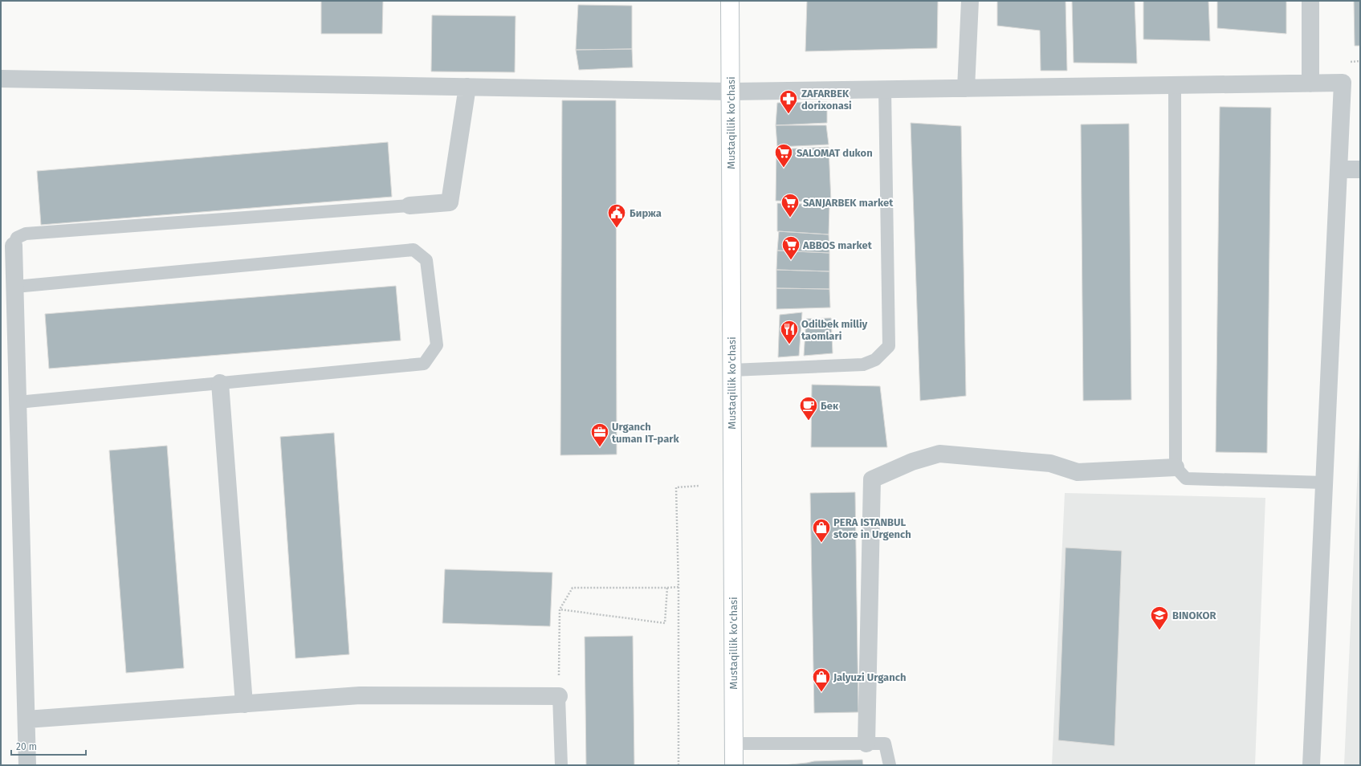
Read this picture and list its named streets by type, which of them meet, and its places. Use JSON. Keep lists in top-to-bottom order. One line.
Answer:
{"streets":{"main road":["Mustaqillik ko'chasi"]},"places":{"pharmacy":["ZAFARBEK dorixonasi"],"supermarket":["SALOMAT dukon","SANJARBEK market","ABBOS market"],"public building":["Биржа"],"restaurant":["Odilbek milliy taomlari"],"cafe":["Бек"],"office":["Urganch tuman IT-park"],"shop":["PERA ISTANBUL store in Urgench","Jalyuzi Urganch"],"school or university":["BINOKOR"]},"scale_bar":"20 m"}
